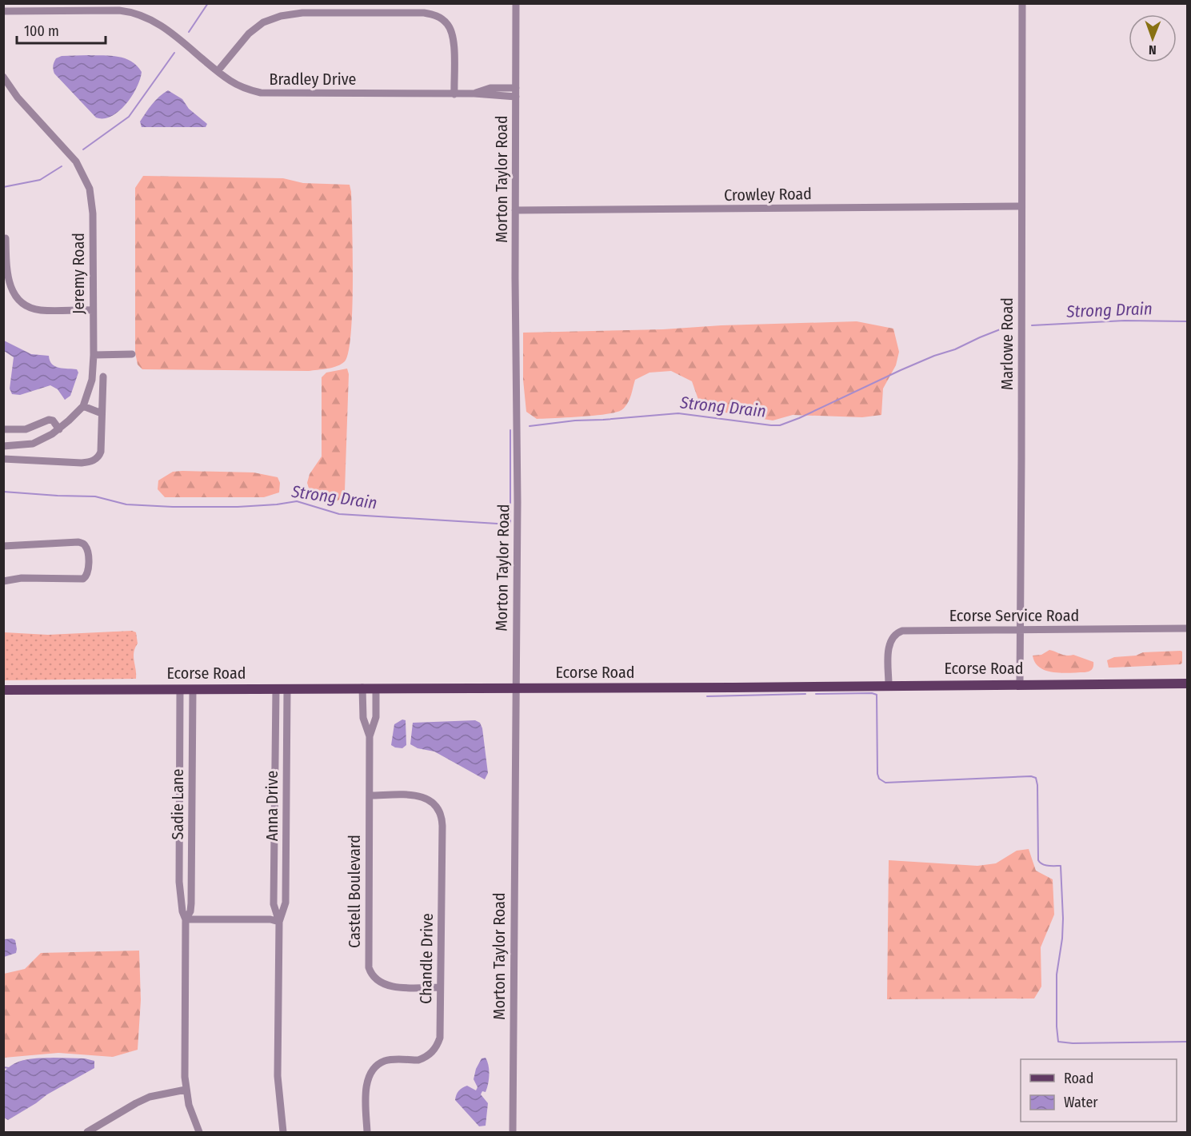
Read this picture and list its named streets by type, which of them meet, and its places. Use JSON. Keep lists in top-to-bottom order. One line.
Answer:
{"streets":{"main road":["Ecorse Road"],"street":["Bradley Drive","Morton Taylor Road","Crowley Road","Jeremy Road","Marlowe Road","Ecorse Service Road","Sadie Lane","Anna Drive","Castell Boulevard","Chandle Drive"]},"crossings":[["Bradley Drive","Morton Taylor Road"],["Morton Taylor Road","Crowley Road"],["Morton Taylor Road","Ecorse Road"],["Crowley Road","Marlowe Road"],["Marlowe Road","Ecorse Service Road"],["Marlowe Road","Ecorse Road"],["Ecorse Service Road","Ecorse Road"],["Ecorse Road","Sadie Lane"],["Ecorse Road","Anna Drive"],["Ecorse Road","Castell Boulevard"],["Castell Boulevard","Chandle Drive"]],"water":["Strong Drain"],"legend":["Road","Water"],"scale_bar":"100 m","north":"bottom"}
